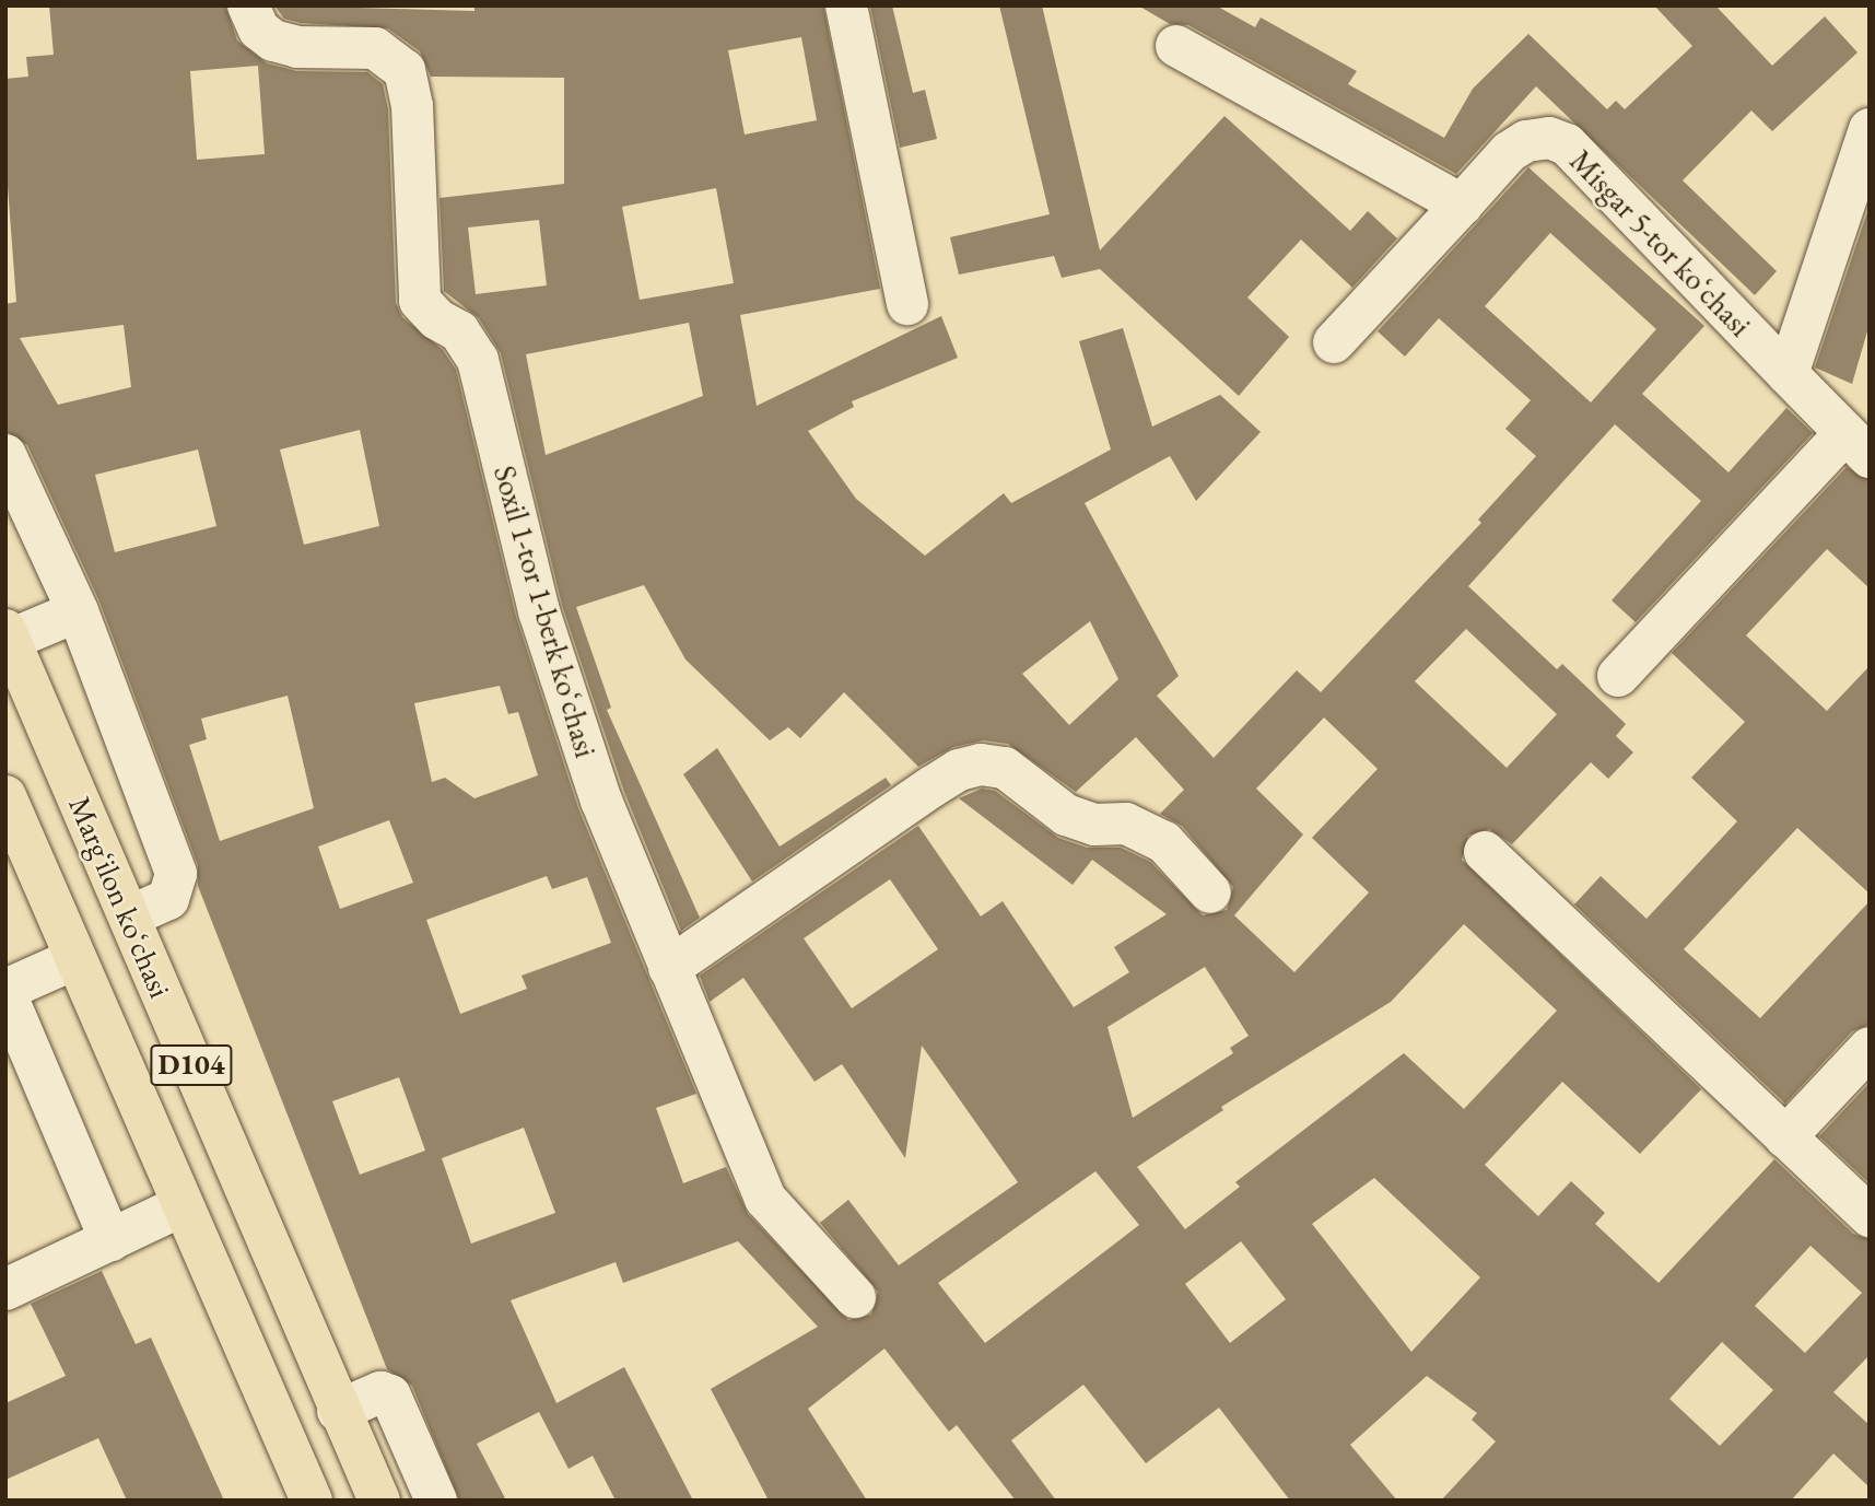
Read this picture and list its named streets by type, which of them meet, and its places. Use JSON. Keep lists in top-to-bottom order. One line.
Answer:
{"streets":{"main road":["Margʻilon koʻchasi","D104"],"street":["Misgar 5-tor koʻchasi","Soxil 1-tor 1-berk koʻchasi"]}}
